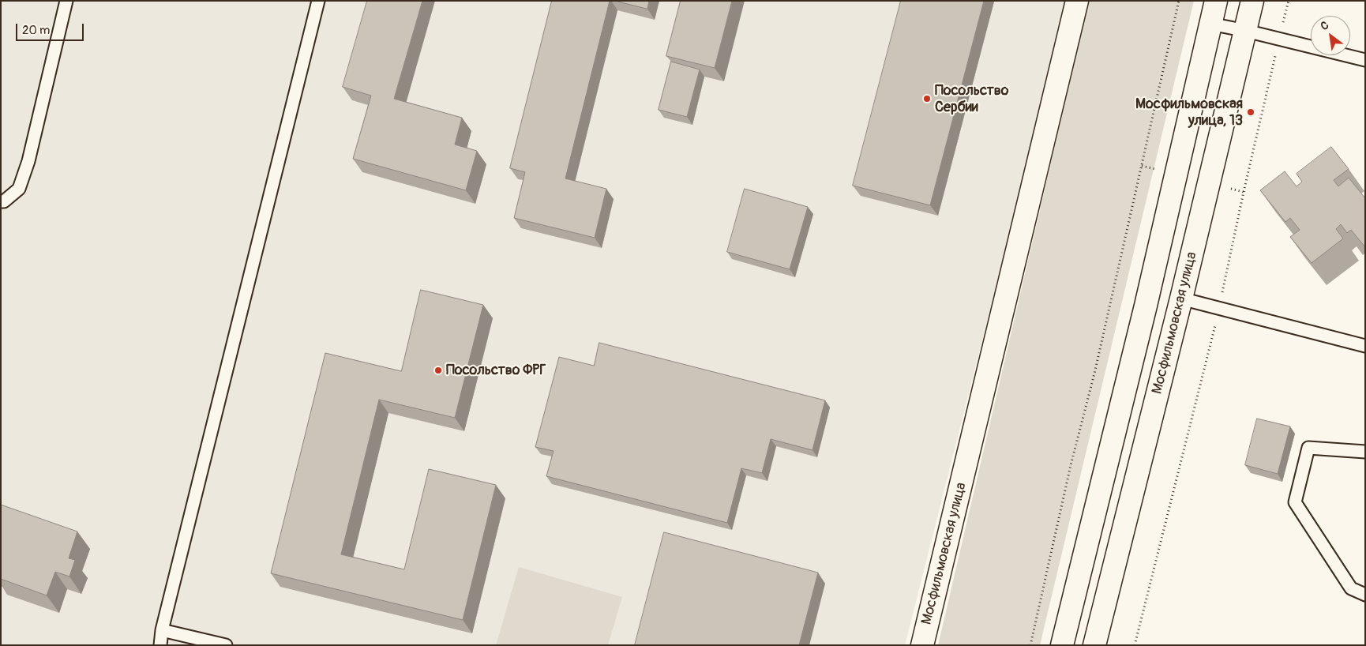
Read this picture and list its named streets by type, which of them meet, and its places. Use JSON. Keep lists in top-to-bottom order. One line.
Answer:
{"streets":{"main road":["Мосфильмовская улица"]},"places":["Посольство Сербии","Мосфильмовская улица, 13","Посольство ФРГ"],"scale_bar":"20 m","north":"top left"}
